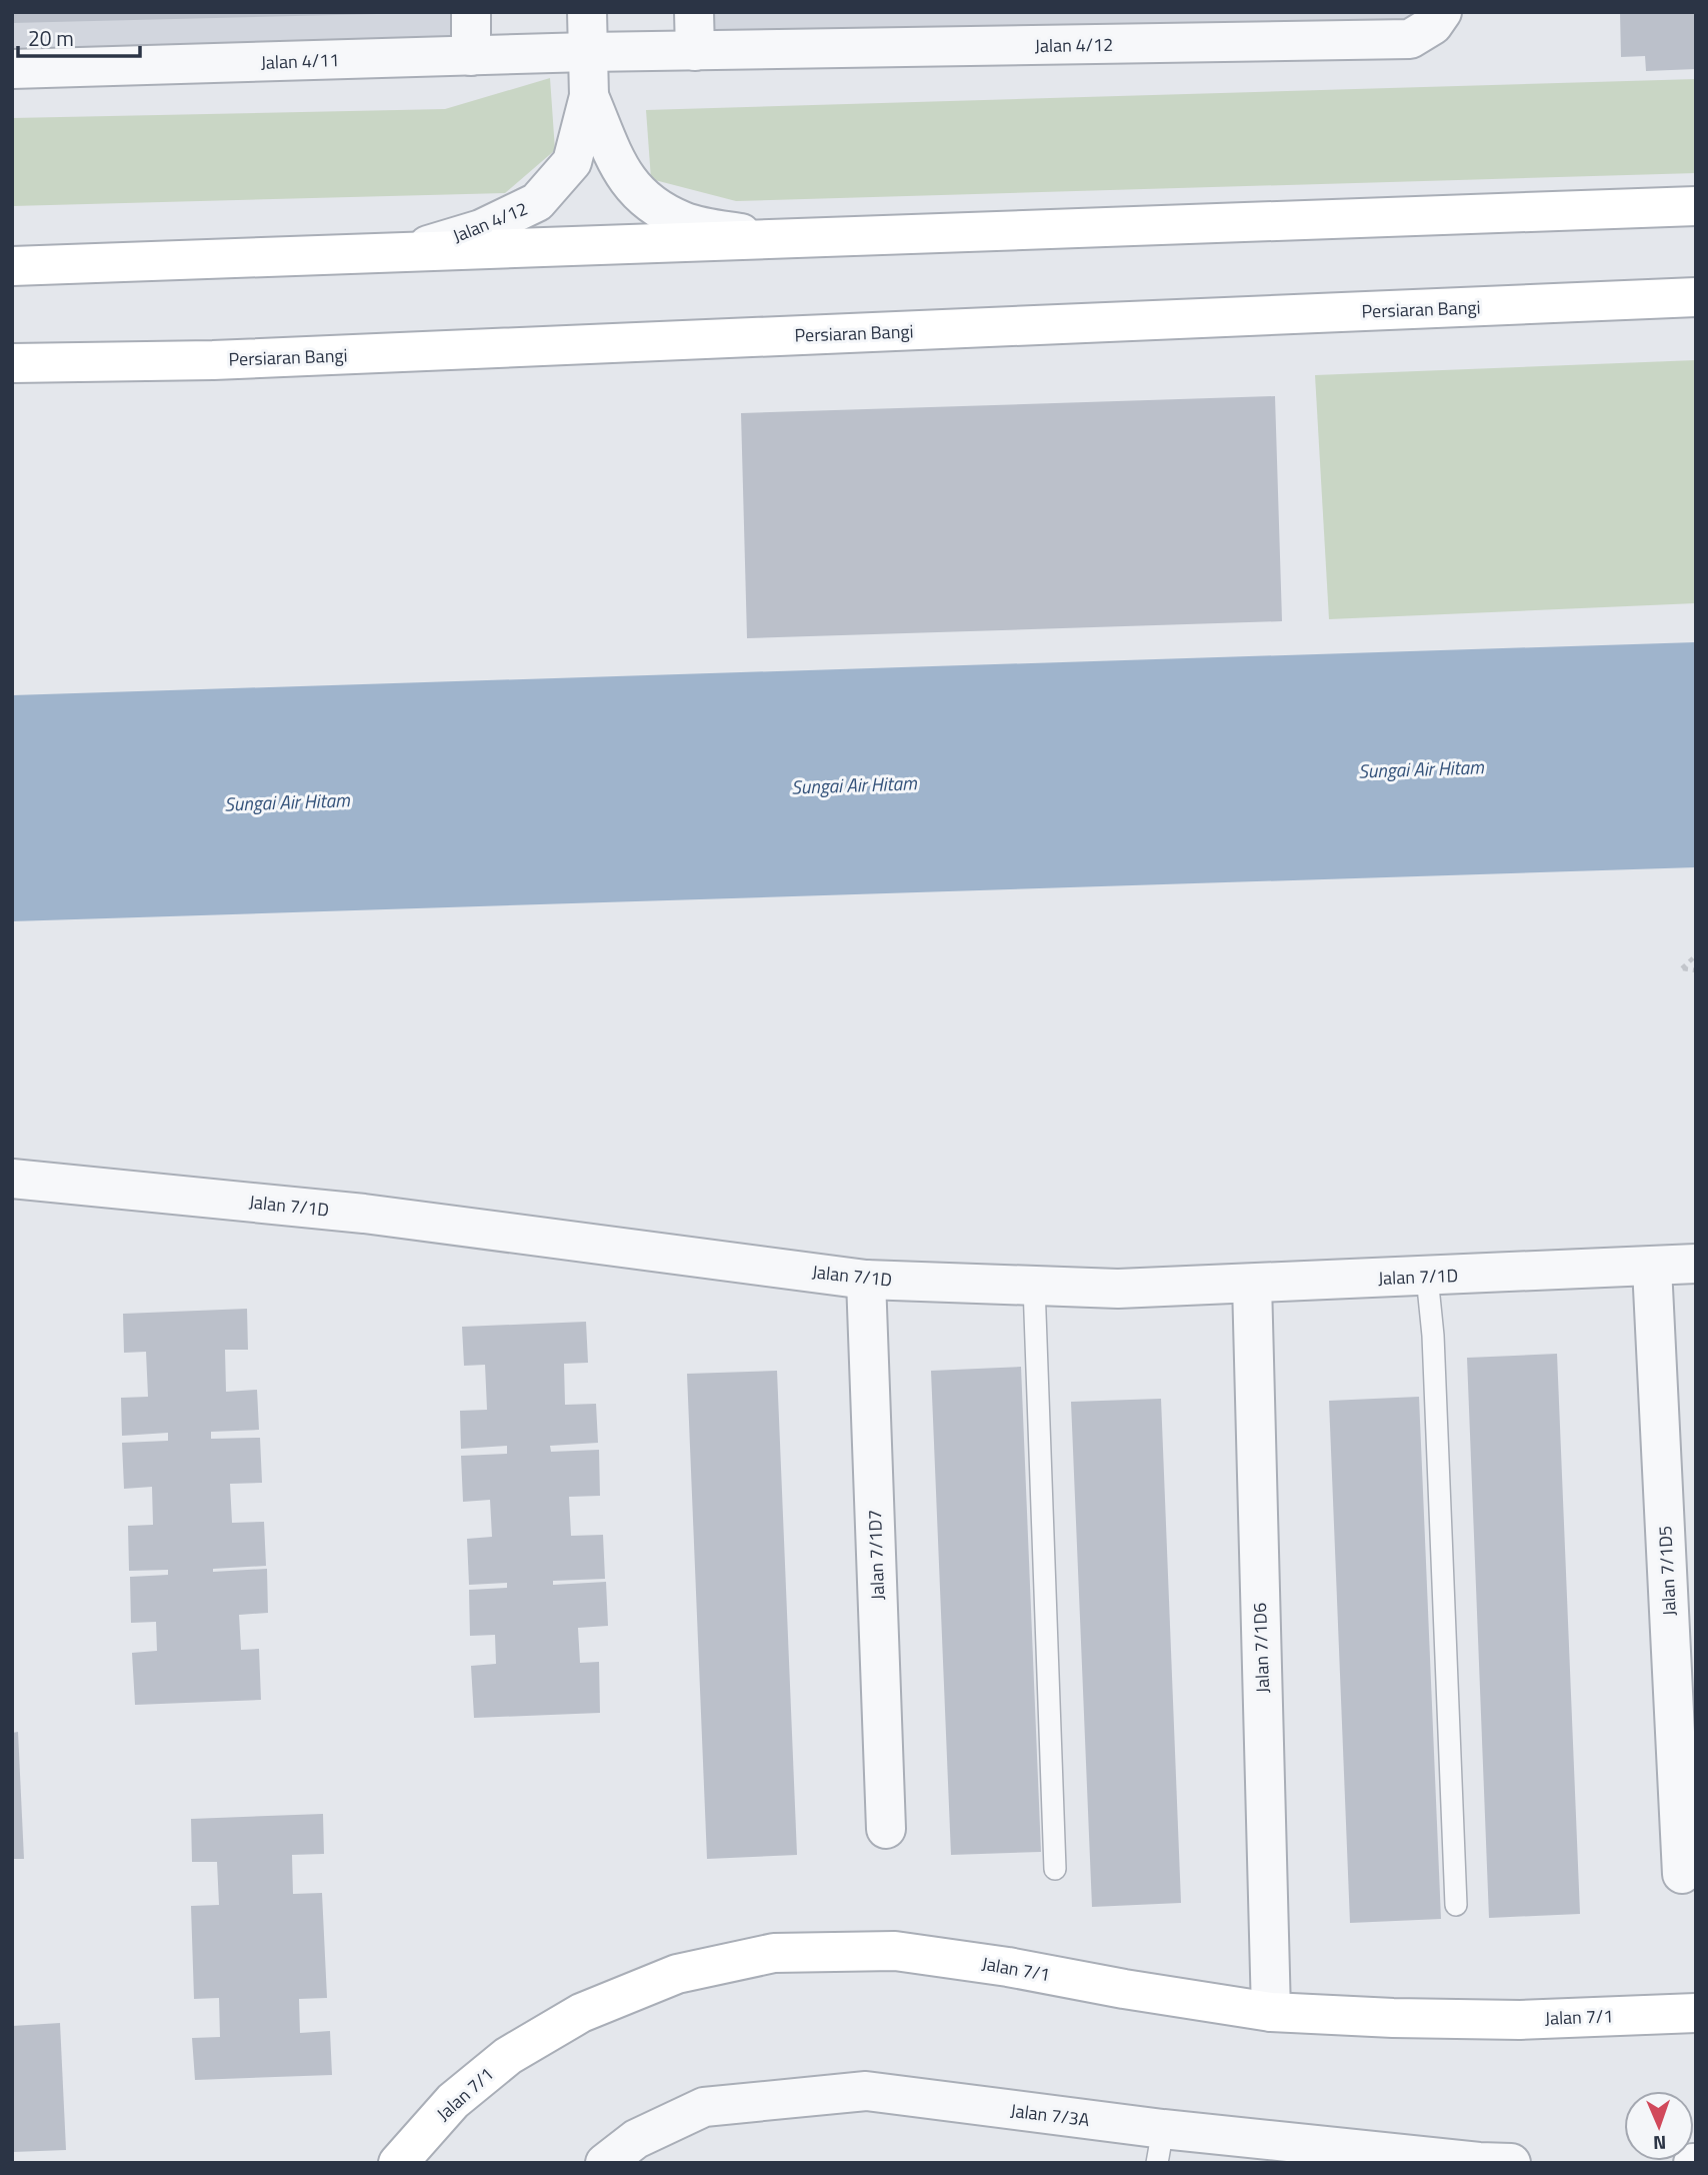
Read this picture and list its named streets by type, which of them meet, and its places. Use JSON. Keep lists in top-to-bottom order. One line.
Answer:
{"streets":{"main road":["Persiaran Bangi","Jalan 7/1"],"street":["Jalan 4/12","Jalan 4/11","Jalan 7/1D","Jalan 7/1D7","Jalan 7/1D5","Jalan 7/1D6","Jalan 7/3A"]},"crossings":[["Jalan 4/12","Jalan 4/11"],["Jalan 7/1D","Jalan 7/1D7"],["Jalan 7/1D","Jalan 7/1D5"],["Jalan 7/1D","Jalan 7/1D6"],["Jalan 7/1D6","Jalan 7/1"]],"water":["Sungai Air Hitam"],"scale_bar":"20 m","north":"bottom"}
